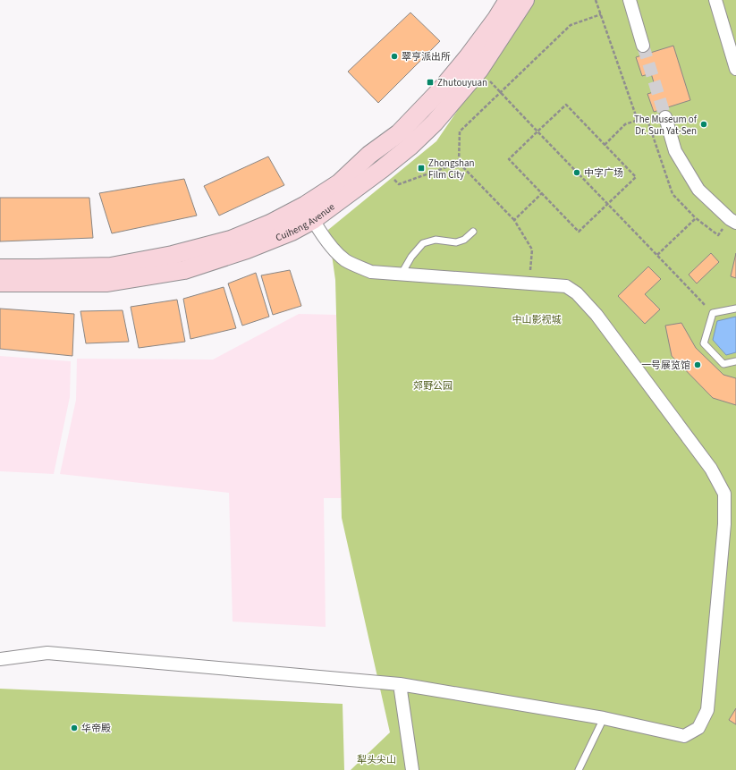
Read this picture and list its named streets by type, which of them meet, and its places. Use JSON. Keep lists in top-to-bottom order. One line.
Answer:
{"streets":{"main road":["Cuiheng Avenue"]},"parks":["中山影视城","郊野公园","犁头尖山"],"places":{"other":["翠亨派出所","The Museum of Dr. Sun Yat-Sen","中字广场","一号展览馆","华帝殿"],"transit":["Zhutouyuan","Zhongshan Film City"]}}
